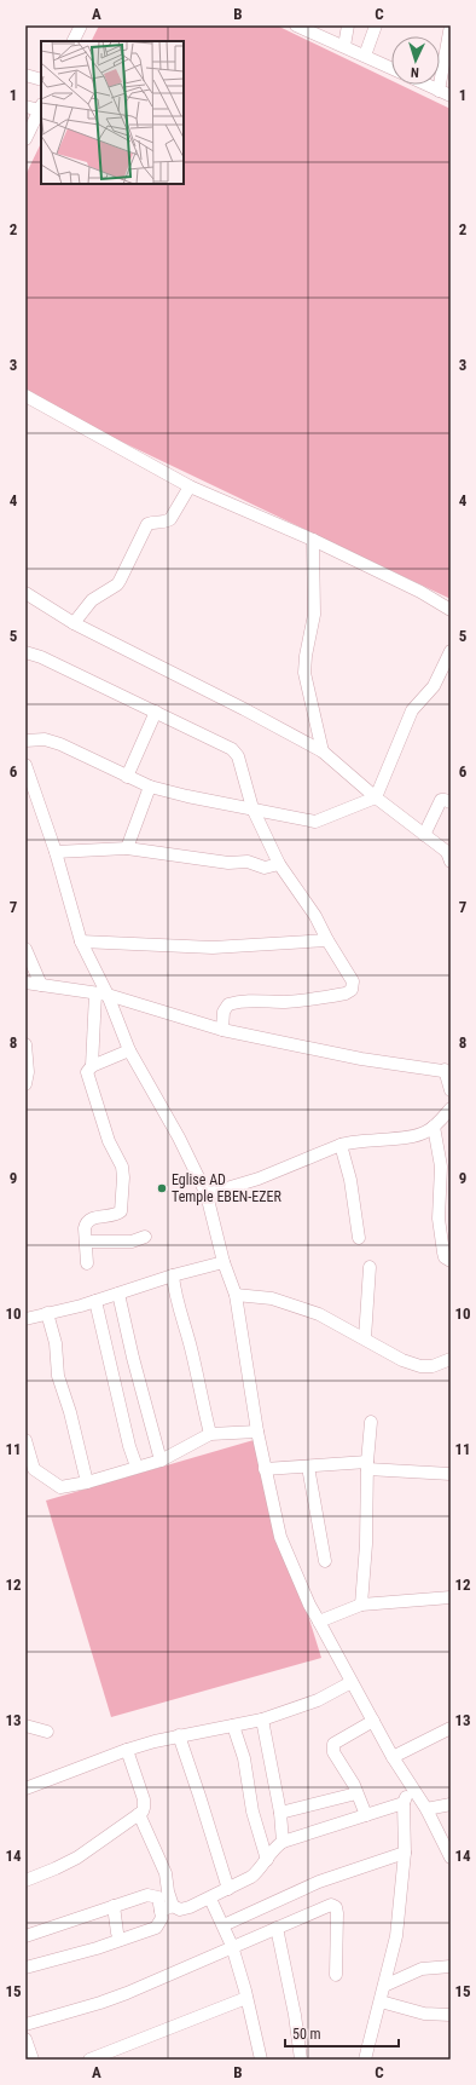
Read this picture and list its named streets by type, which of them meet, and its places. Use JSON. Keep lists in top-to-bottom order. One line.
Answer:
{"places":["Eglise AD Temple EBEN-EZER"],"scale_bar":"50 m","north":"bottom","grid":{"columns":["A","B","C"],"rows":["1","2","3","4","5","6","7","8","9","10","11","12","13","14","15"]}}
